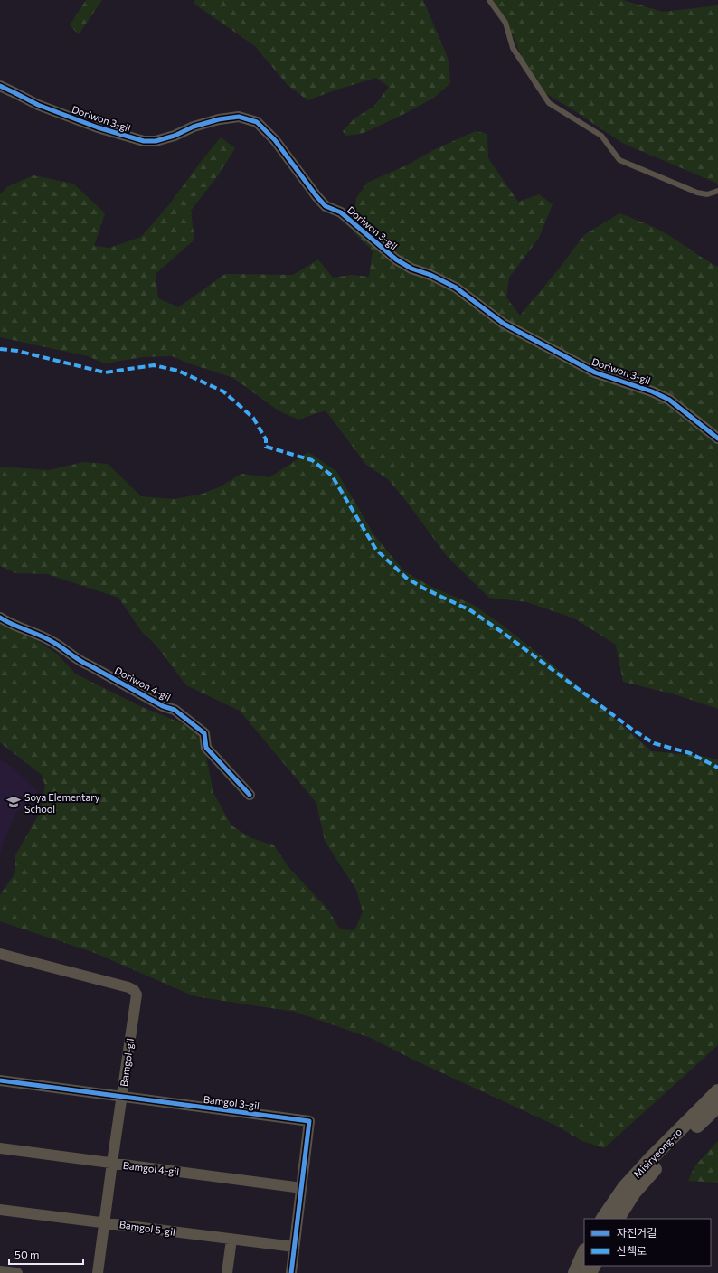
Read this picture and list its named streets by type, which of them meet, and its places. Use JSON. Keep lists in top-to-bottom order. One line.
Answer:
{"streets":{"main road":["Misiryeong-ro"],"street":["Doriwon 3-gil","Doriwon 4-gil","Bamgol-gil","Bamgol 3-gil","Bamgol 4-gil","Bamgol 5-gil"]},"crossings":[["Bamgol-gil","Bamgol 3-gil"],["Bamgol-gil","Bamgol 4-gil"],["Bamgol-gil","Bamgol 5-gil"],["Bamgol 3-gil","Bamgol 4-gil"],["Bamgol 3-gil","Bamgol 5-gil"]],"places":{"school or university":["Soya Elementary School"]},"legend":["자전거길","산책로"],"scale_bar":"50 m"}
